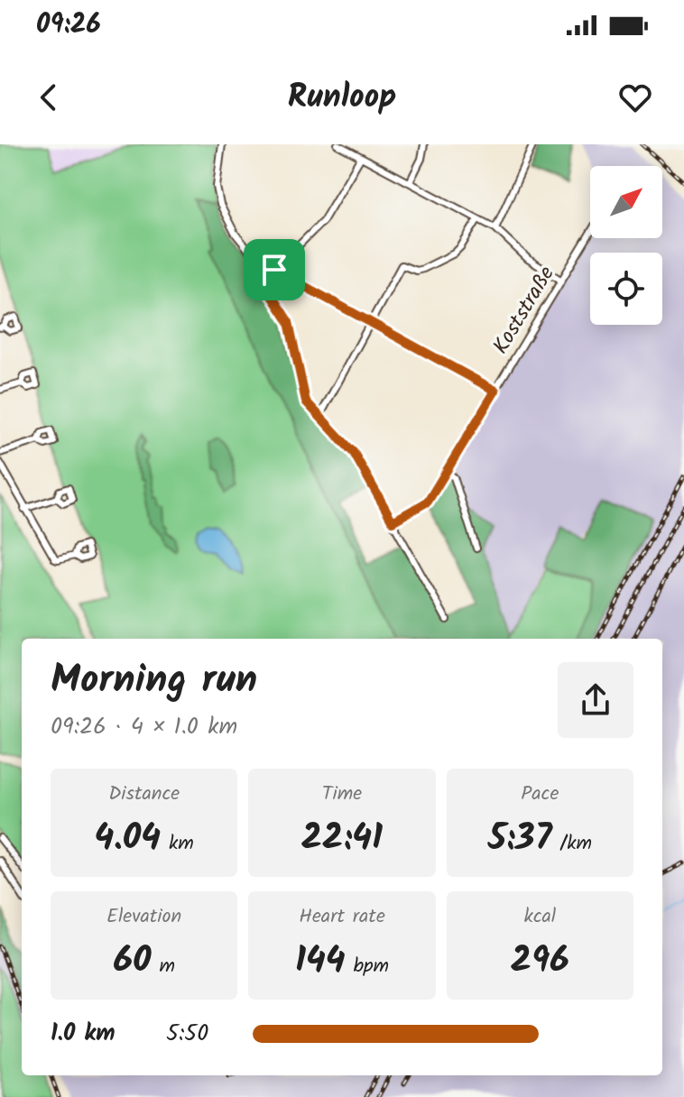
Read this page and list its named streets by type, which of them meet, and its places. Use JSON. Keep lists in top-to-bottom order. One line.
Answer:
{"streets":{"street":["Koststraße"]},"north":"top right","page":{"status":"09:26","header":"Runloop","heading":["Morning run","09:26 · 4 × 1.0 km"],"stats":[["Distance","4.04 km"],["Time","22:41"],["Pace","5:37 /km"],["Elevation","60 m"],["Heart rate","144 bpm"],["kcal","296"]],"list":[{"name":"1.0 km","note":"5:50"}]}}
